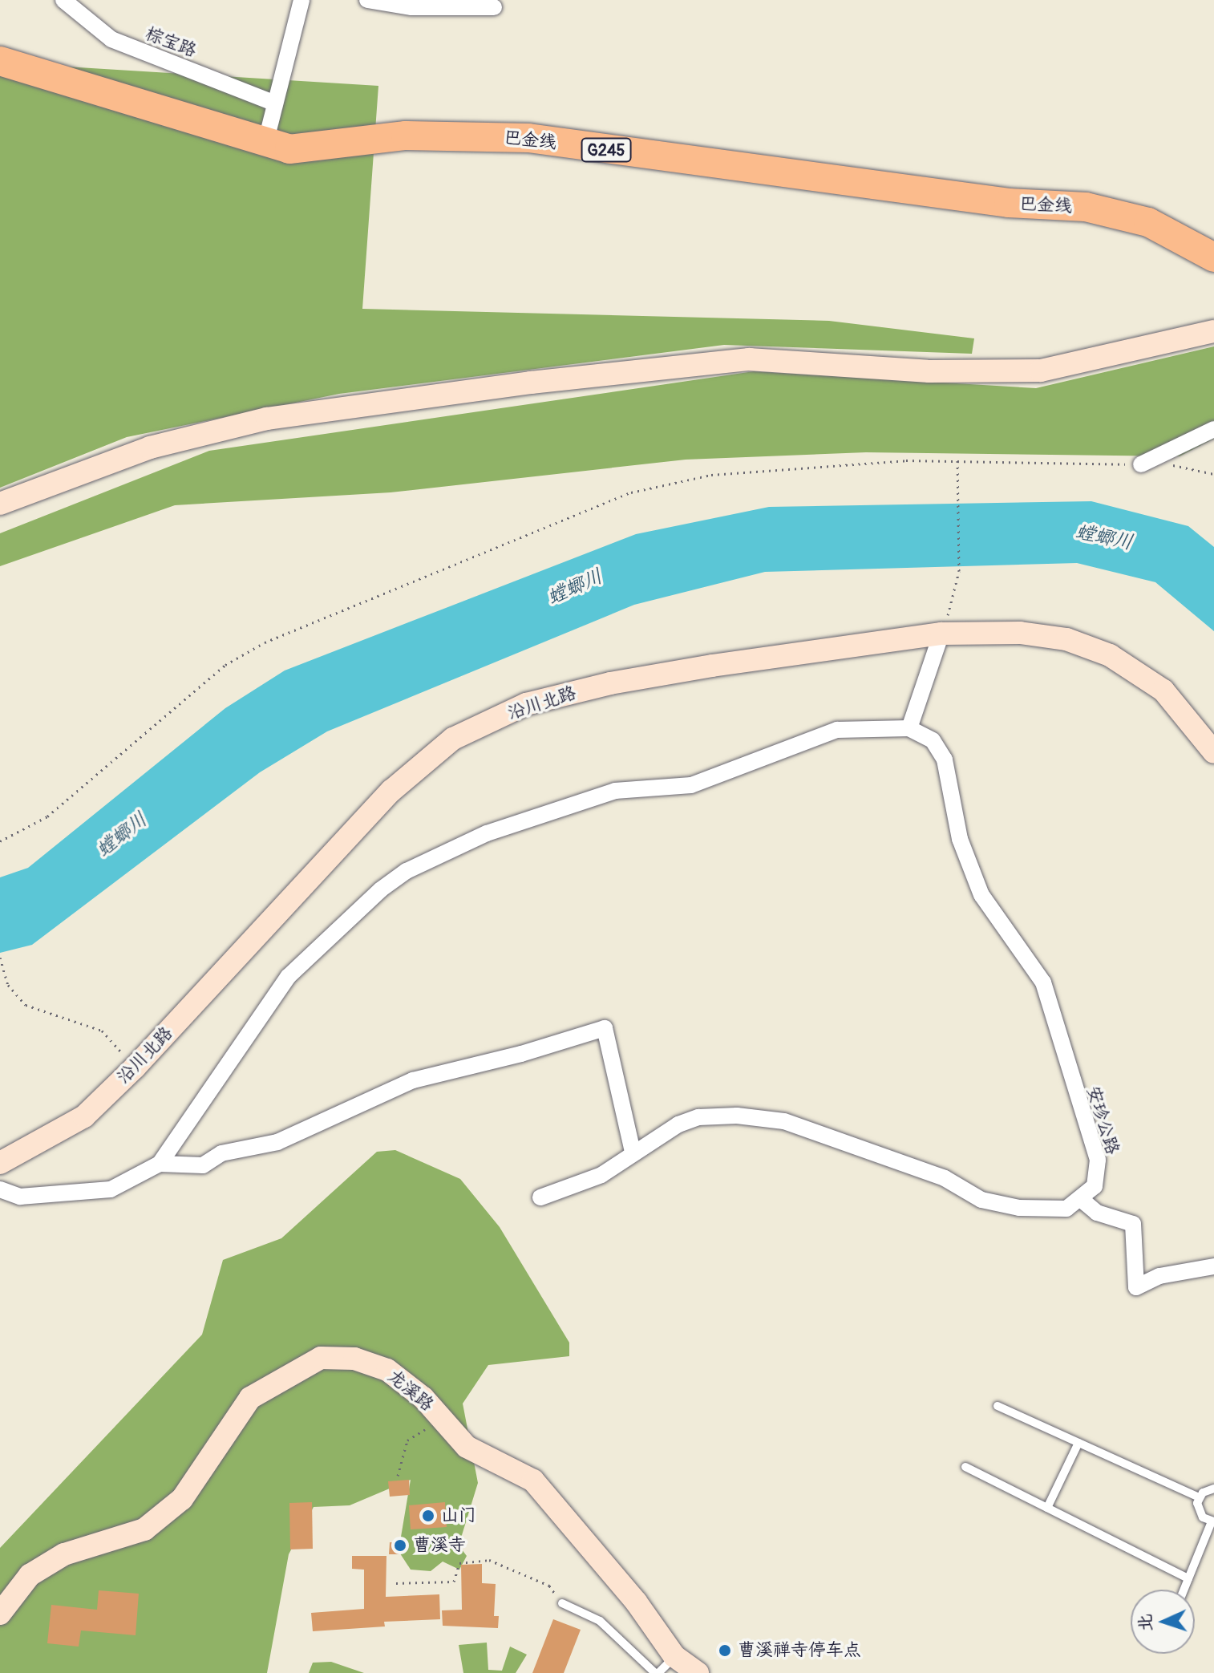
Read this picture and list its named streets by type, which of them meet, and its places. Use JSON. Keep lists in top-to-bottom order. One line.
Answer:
{"streets":{"highway":["巴金线","G245"],"main road":["沿川北路","龙溪路"],"street":["棕宝路","安珍公路"]},"water":["螳螂川"],"places":["山门","曹溪寺","曹溪禅寺停车点"],"north":"left"}
